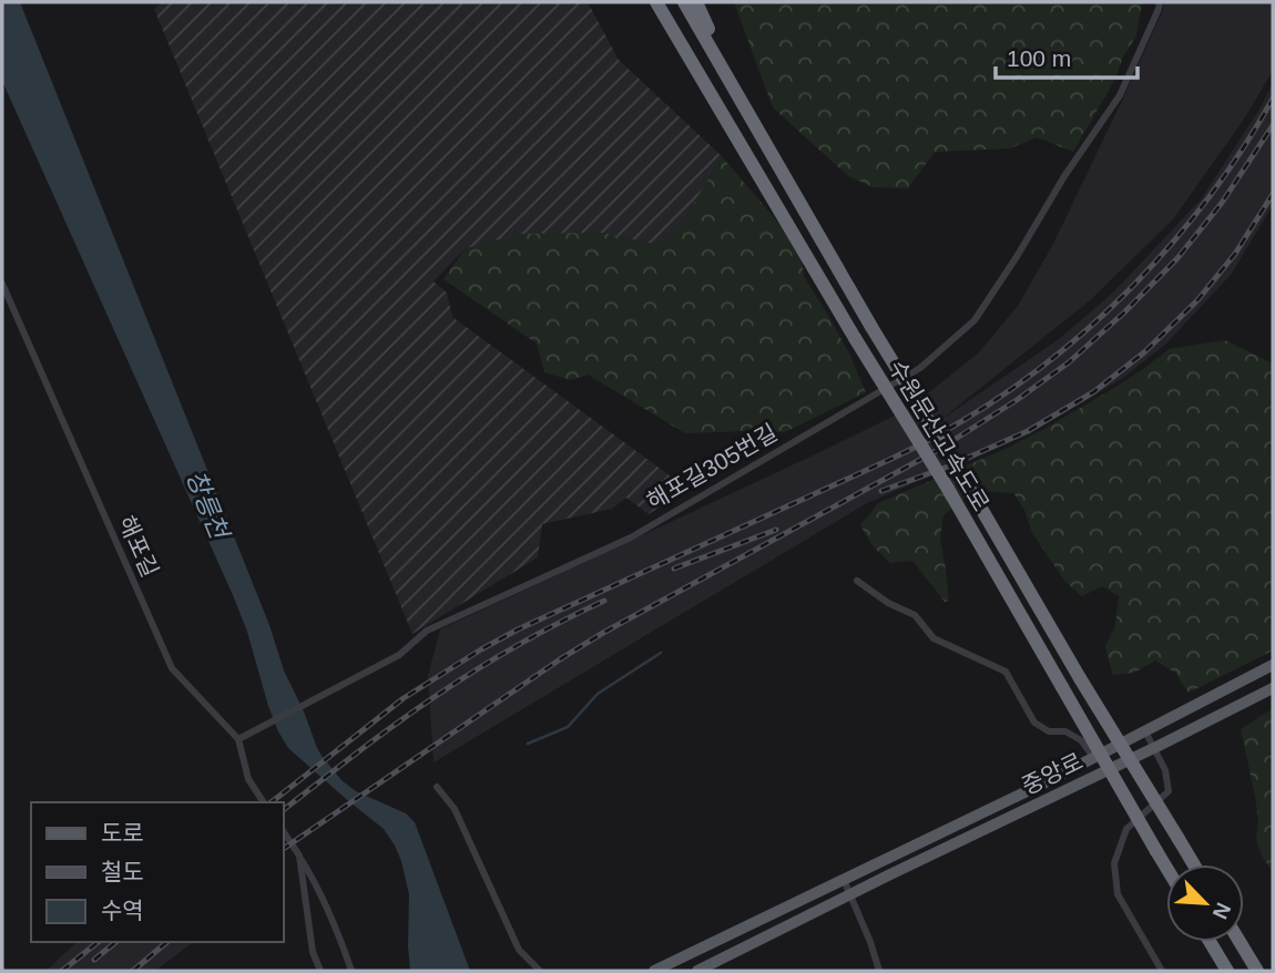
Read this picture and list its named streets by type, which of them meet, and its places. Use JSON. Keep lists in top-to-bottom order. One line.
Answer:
{"streets":{"highway":["수원문산고속도로"],"main road":["중앙로"],"street":["해포길305번길","해포길"]},"crossings":[["해포길305번길","해포길"]],"water":["창릉천"],"legend":["도로","철도","수역"],"scale_bar":"100 m","north":"bottom right"}
